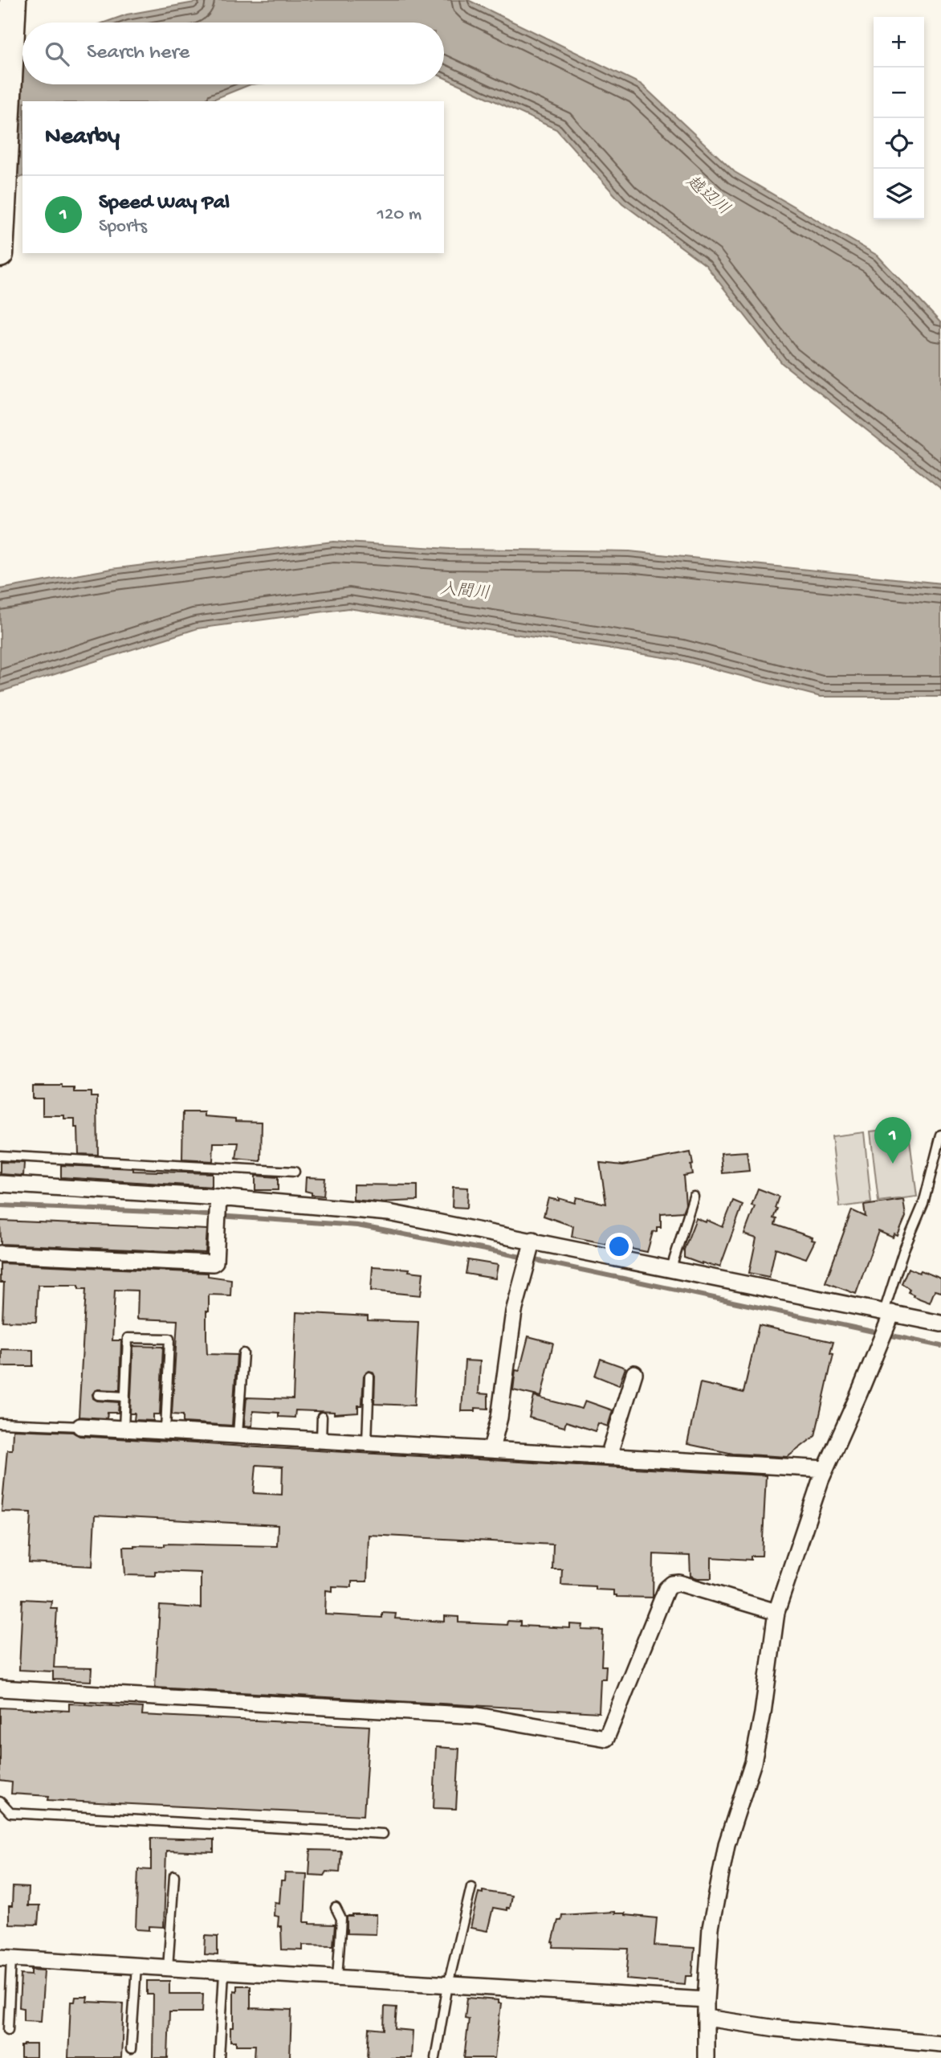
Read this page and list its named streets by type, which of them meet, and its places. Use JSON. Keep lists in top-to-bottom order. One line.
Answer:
{"water":["越辺川","入間川"],"page":{"map_buttons":["+","−"],"search":"Search here","heading":"Nearby","list":[{"mark":"1","name":"Speed Way Pal","note":"Sports","value":"120 m"}],"pins":"1"}}
